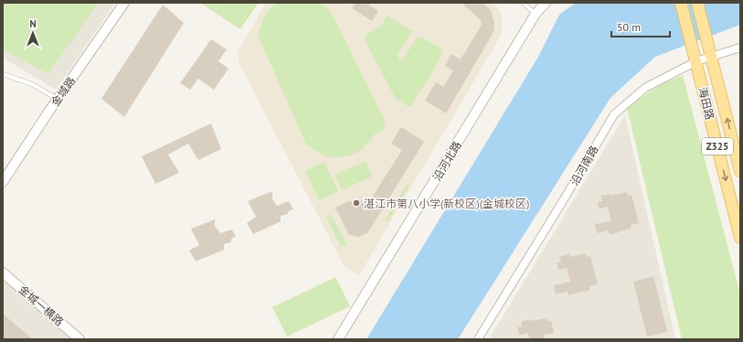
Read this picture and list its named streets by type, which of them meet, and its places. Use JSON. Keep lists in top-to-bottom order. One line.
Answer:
{"streets":{"main road":["海田路","Z325"],"street":["金城路","沿河北路","沿河南路","金城一横路"]},"crossings":[["海田路","Z325"],["海田路","沿河南路"],["Z325","沿河南路"]],"places":["湛江市第八小学(新校区)(金城校区)"],"scale_bar":"50 m","north":"top"}
